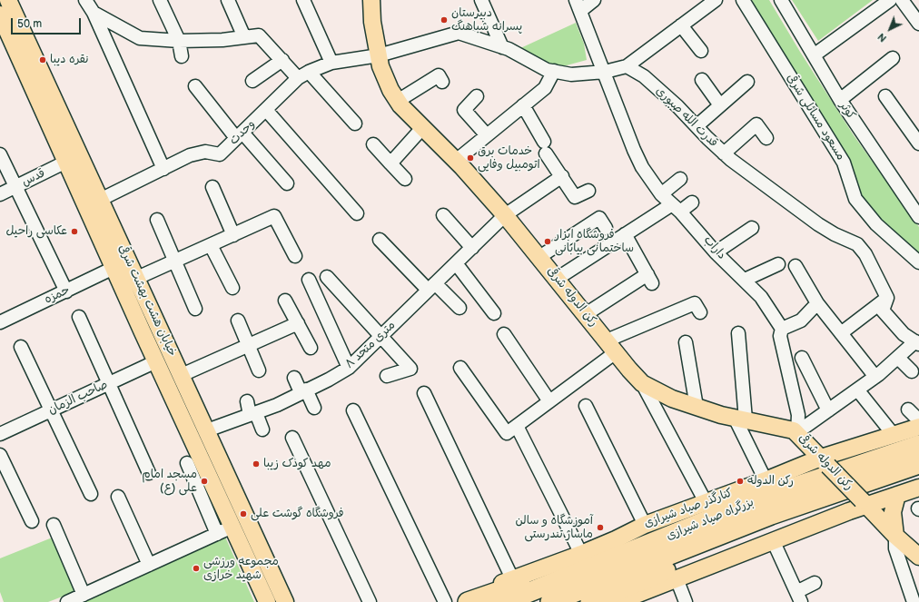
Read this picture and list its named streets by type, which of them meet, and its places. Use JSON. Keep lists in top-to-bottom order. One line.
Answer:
{"streets":{"highway":["بزرگراه صیاد شیرازی"],"main road":["رکن الدوله شرقی","خیابان هشت بهشت شرقی","کنارگذر صیاد شیرازی"],"street":["کوثر","قدرت الله صبوری","مسعود مسائلی شرقی","وحدت","قدس","داراب","حمزه","۸ متری متحد","صاحب الزمان"]},"crossings":[["وحدت","رکن الدوله شرقی"],["وحدت","خیابان هشت بهشت شرقی"],["قدس","خیابان هشت بهشت شرقی"],["حمزه","خیابان هشت بهشت شرقی"],["رکن الدوله شرقی","۸ متری متحد"],["رکن الدوله شرقی","کنارگذر صیاد شیرازی"],["خیابان هشت بهشت شرقی","۸ متری متحد"],["خیابان هشت بهشت شرقی","صاحب الزمان"],["کنارگذر صیاد شیرازی","بزرگراه صیاد شیرازی"]],"places":["دبیرستان پسرانه شباهنگ","نقره دیبا","خدمات برق اتومبیل وفایی","عکاسی راحیل","فروشگاه ابزار ساختمانی بیابانی","مهد کودک زیبا","مسجد امام علی (ع)","رکن الدوله","فروشگاه گوشت علی","آموزشگاه و سالن ماساژ تندرستی","مجموعه ورزشی شهید خرازی"],"scale_bar":"50 m","north":"bottom left"}
